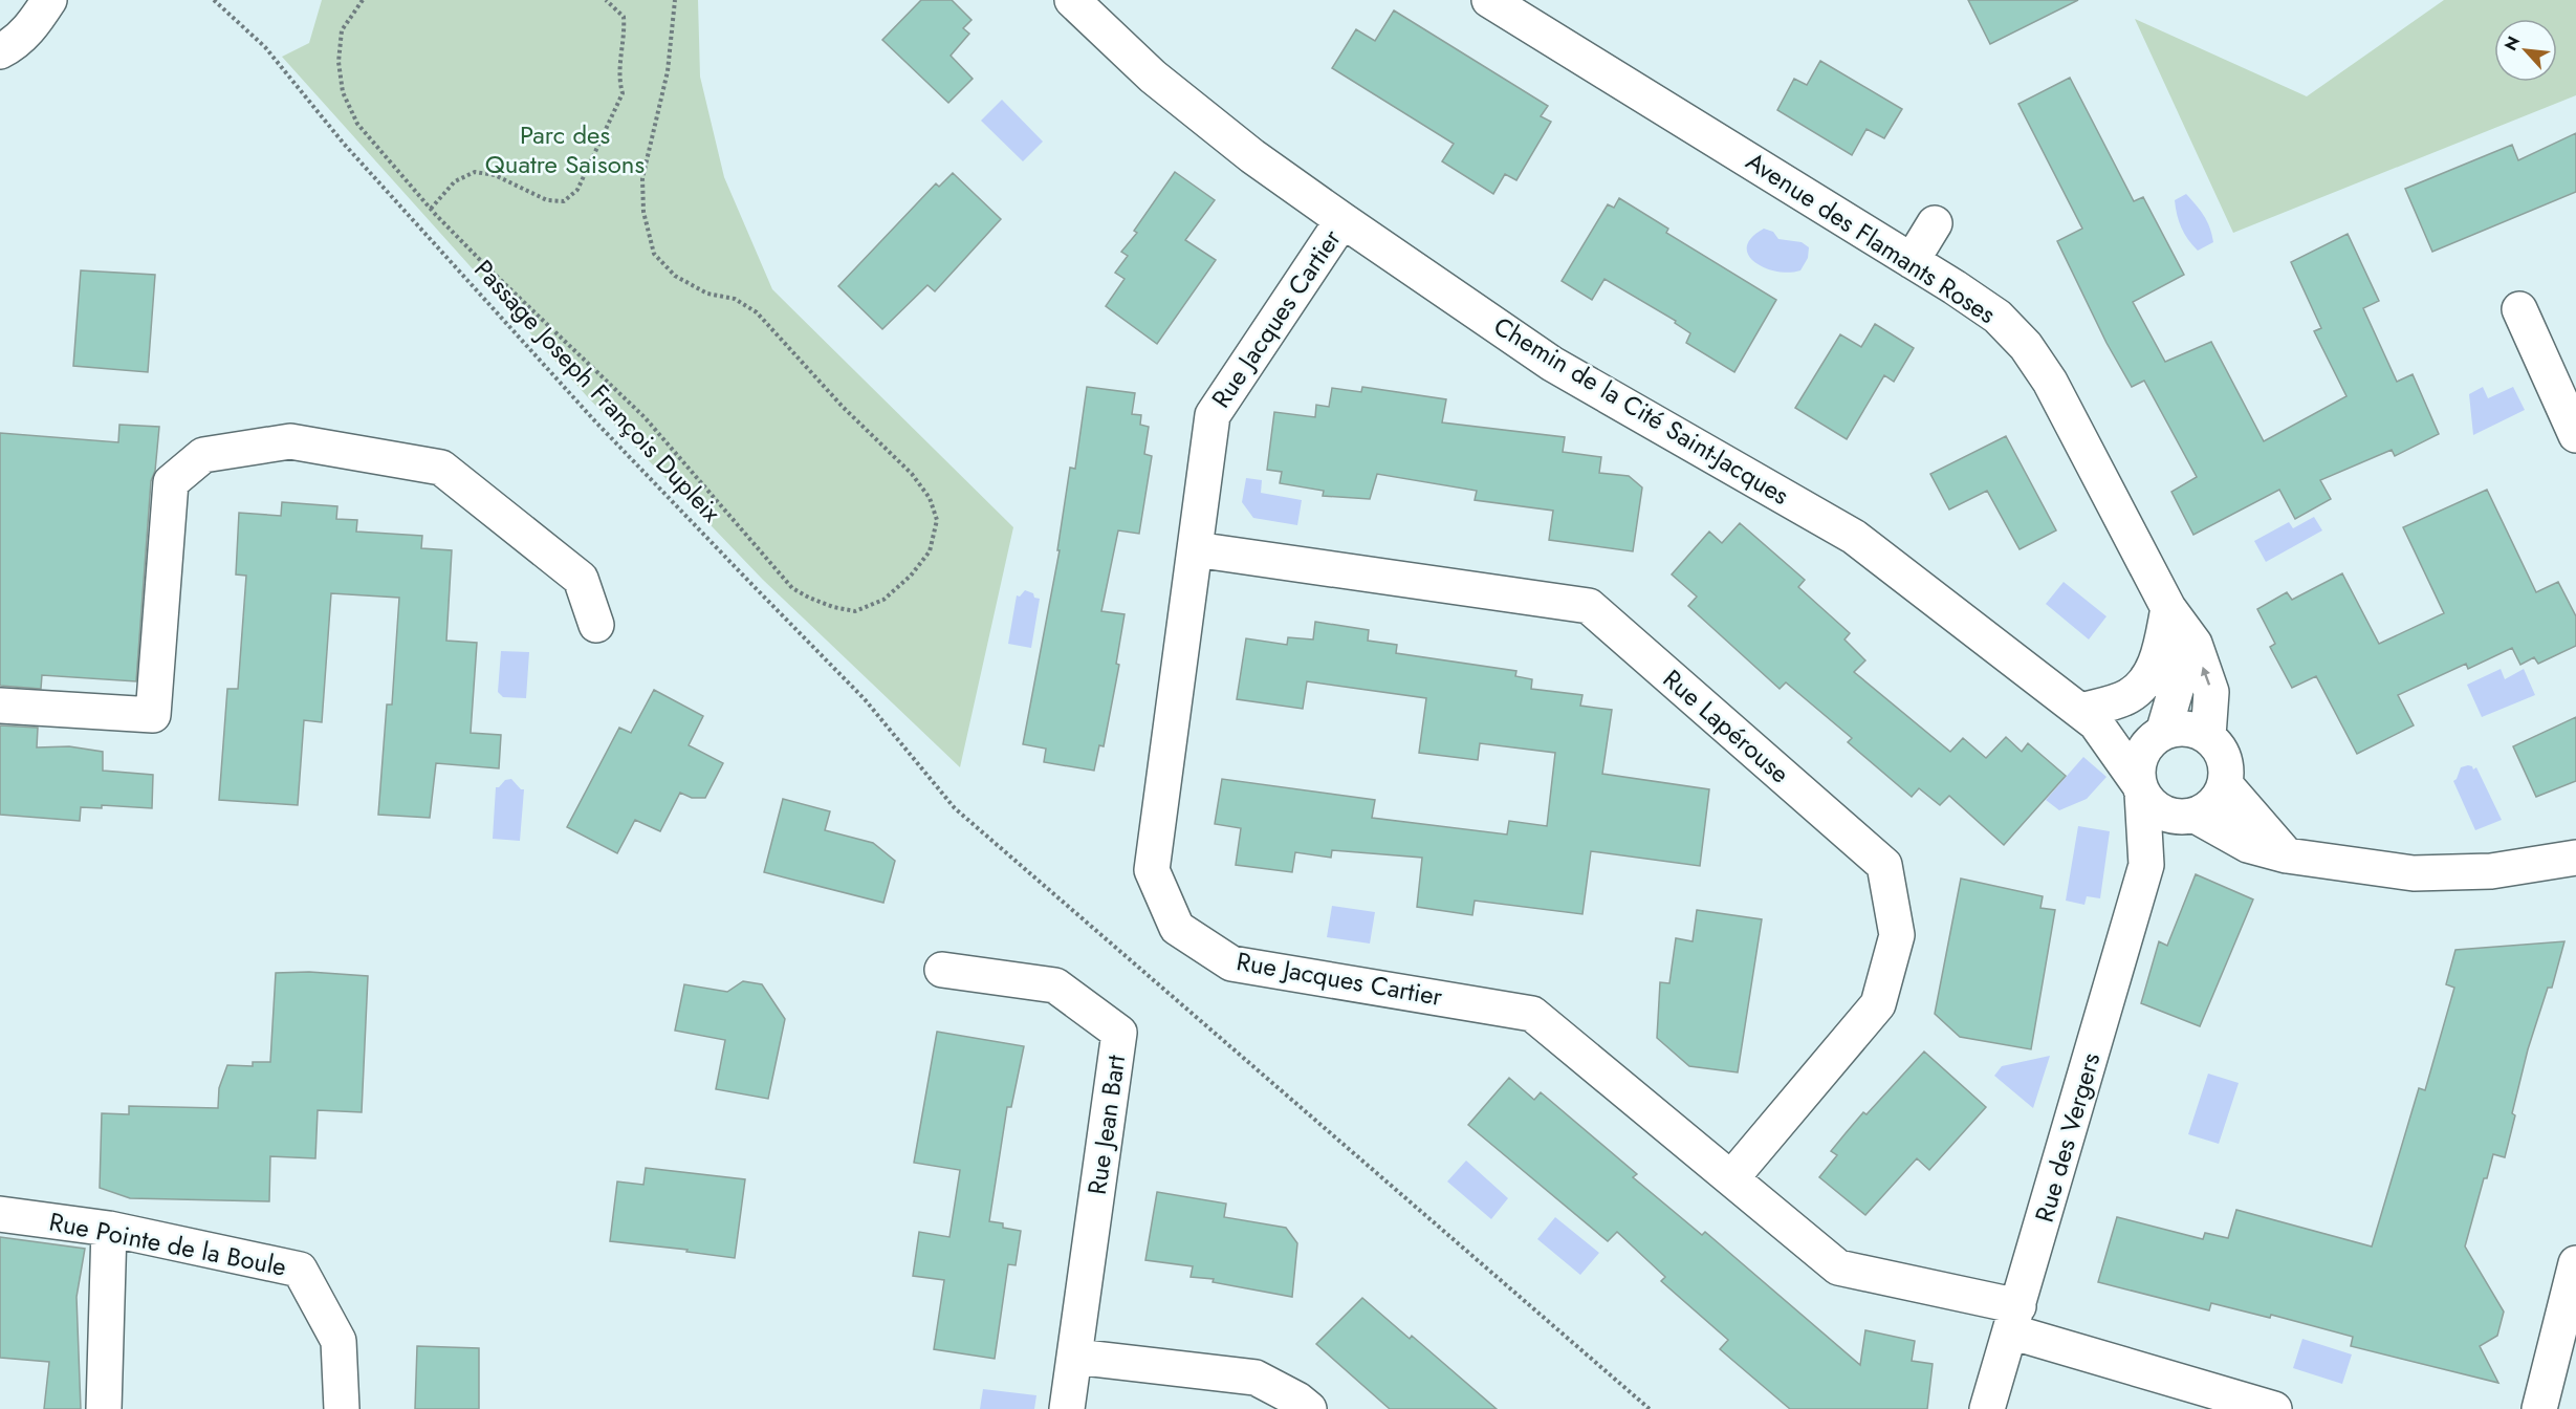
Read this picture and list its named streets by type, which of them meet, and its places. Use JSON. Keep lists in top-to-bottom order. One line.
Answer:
{"streets":{"street":["Avenue des Flamants Roses","Rue Jacques Cartier","Chemin de la Cité Saint-Jacques","Rue Lapérouse","Rue Jean Bart","Rue des Vergers","Rue Pointe de la Boule"],"path":["Passage Joseph François Dupleix"]},"crossings":[["Avenue des Flamants Roses","Chemin de la Cité Saint-Jacques"],["Avenue des Flamants Roses","Rue des Vergers"],["Rue Jacques Cartier","Chemin de la Cité Saint-Jacques"],["Rue Jacques Cartier","Rue Lapérouse"],["Rue Jacques Cartier","Rue des Vergers"],["Chemin de la Cité Saint-Jacques","Rue des Vergers"]],"parks":["Parc des Quatre Saisons"],"north":"top left"}
